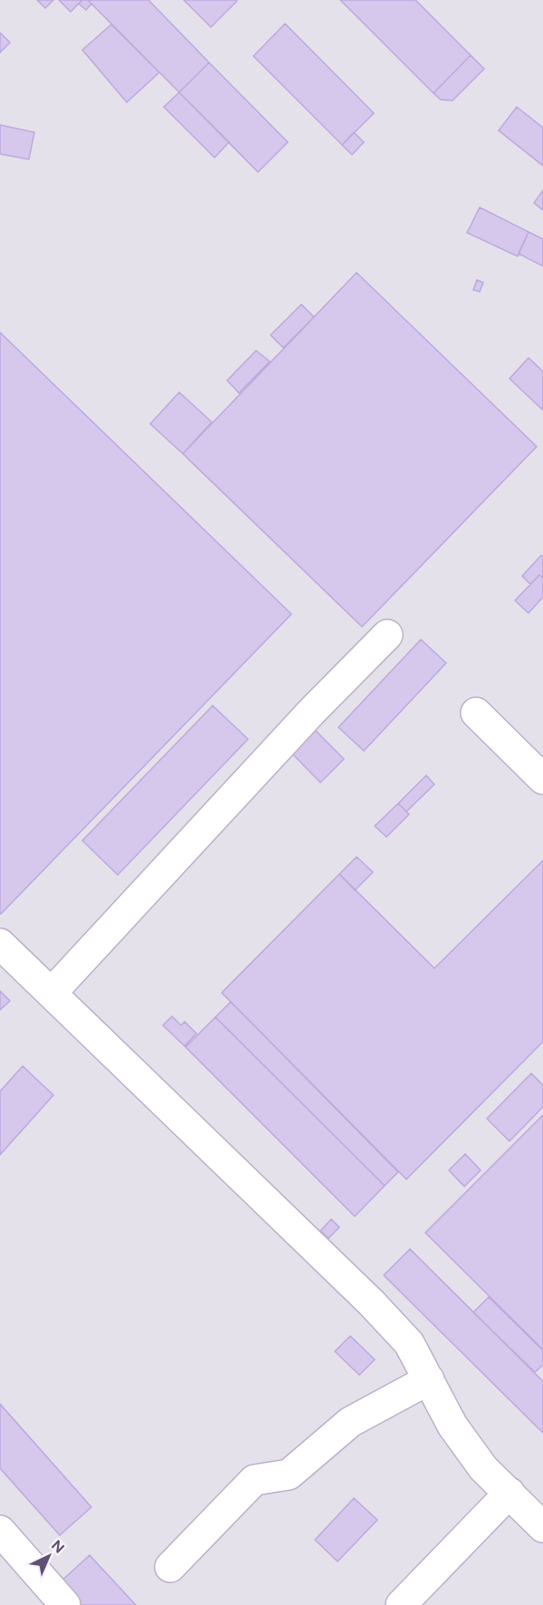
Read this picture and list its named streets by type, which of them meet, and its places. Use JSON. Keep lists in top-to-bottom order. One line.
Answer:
{"north":"top right"}
